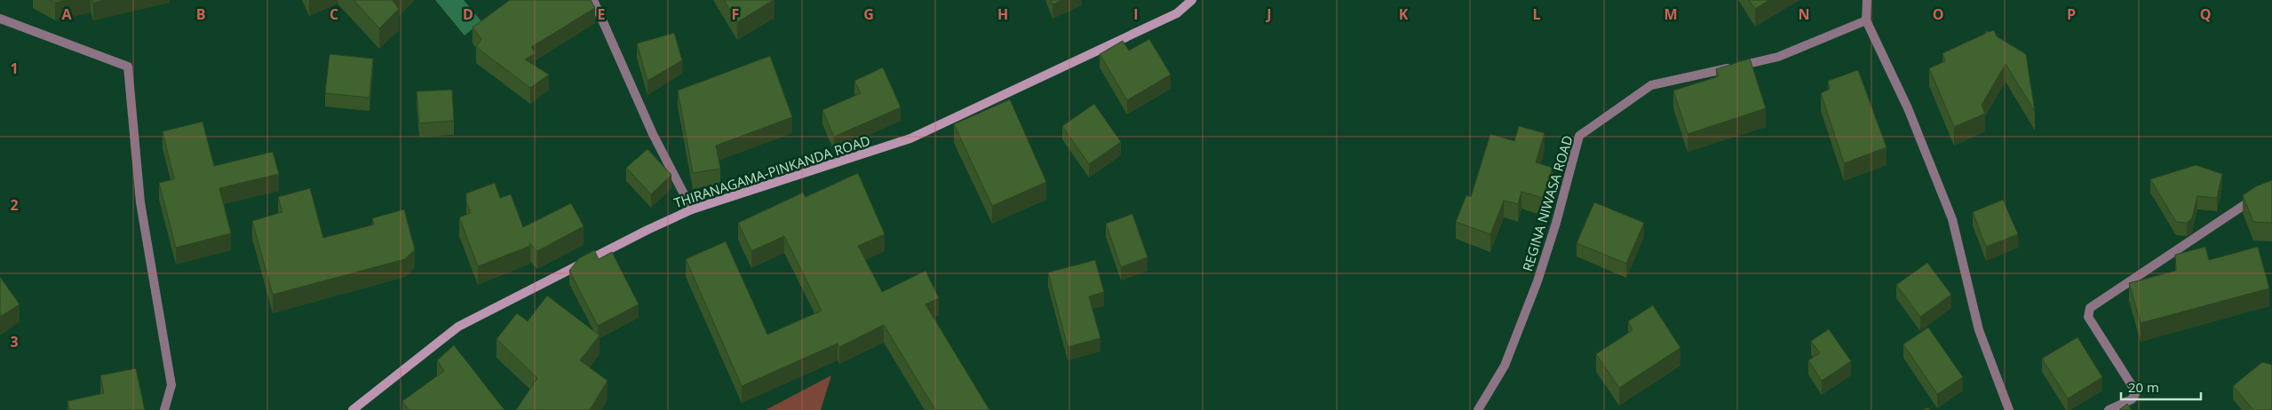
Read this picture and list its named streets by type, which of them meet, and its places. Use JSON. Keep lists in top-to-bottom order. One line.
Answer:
{"streets":{"street":["THIRANAGAMA-PINKANDA ROAD","REGINA NIWASA ROAD"]},"scale_bar":"20 m","grid":{"columns":["A","B","C","D","E","F","G","H","I","J","K","L","M","N","O","P","Q"],"rows":["1","2","3"]}}
